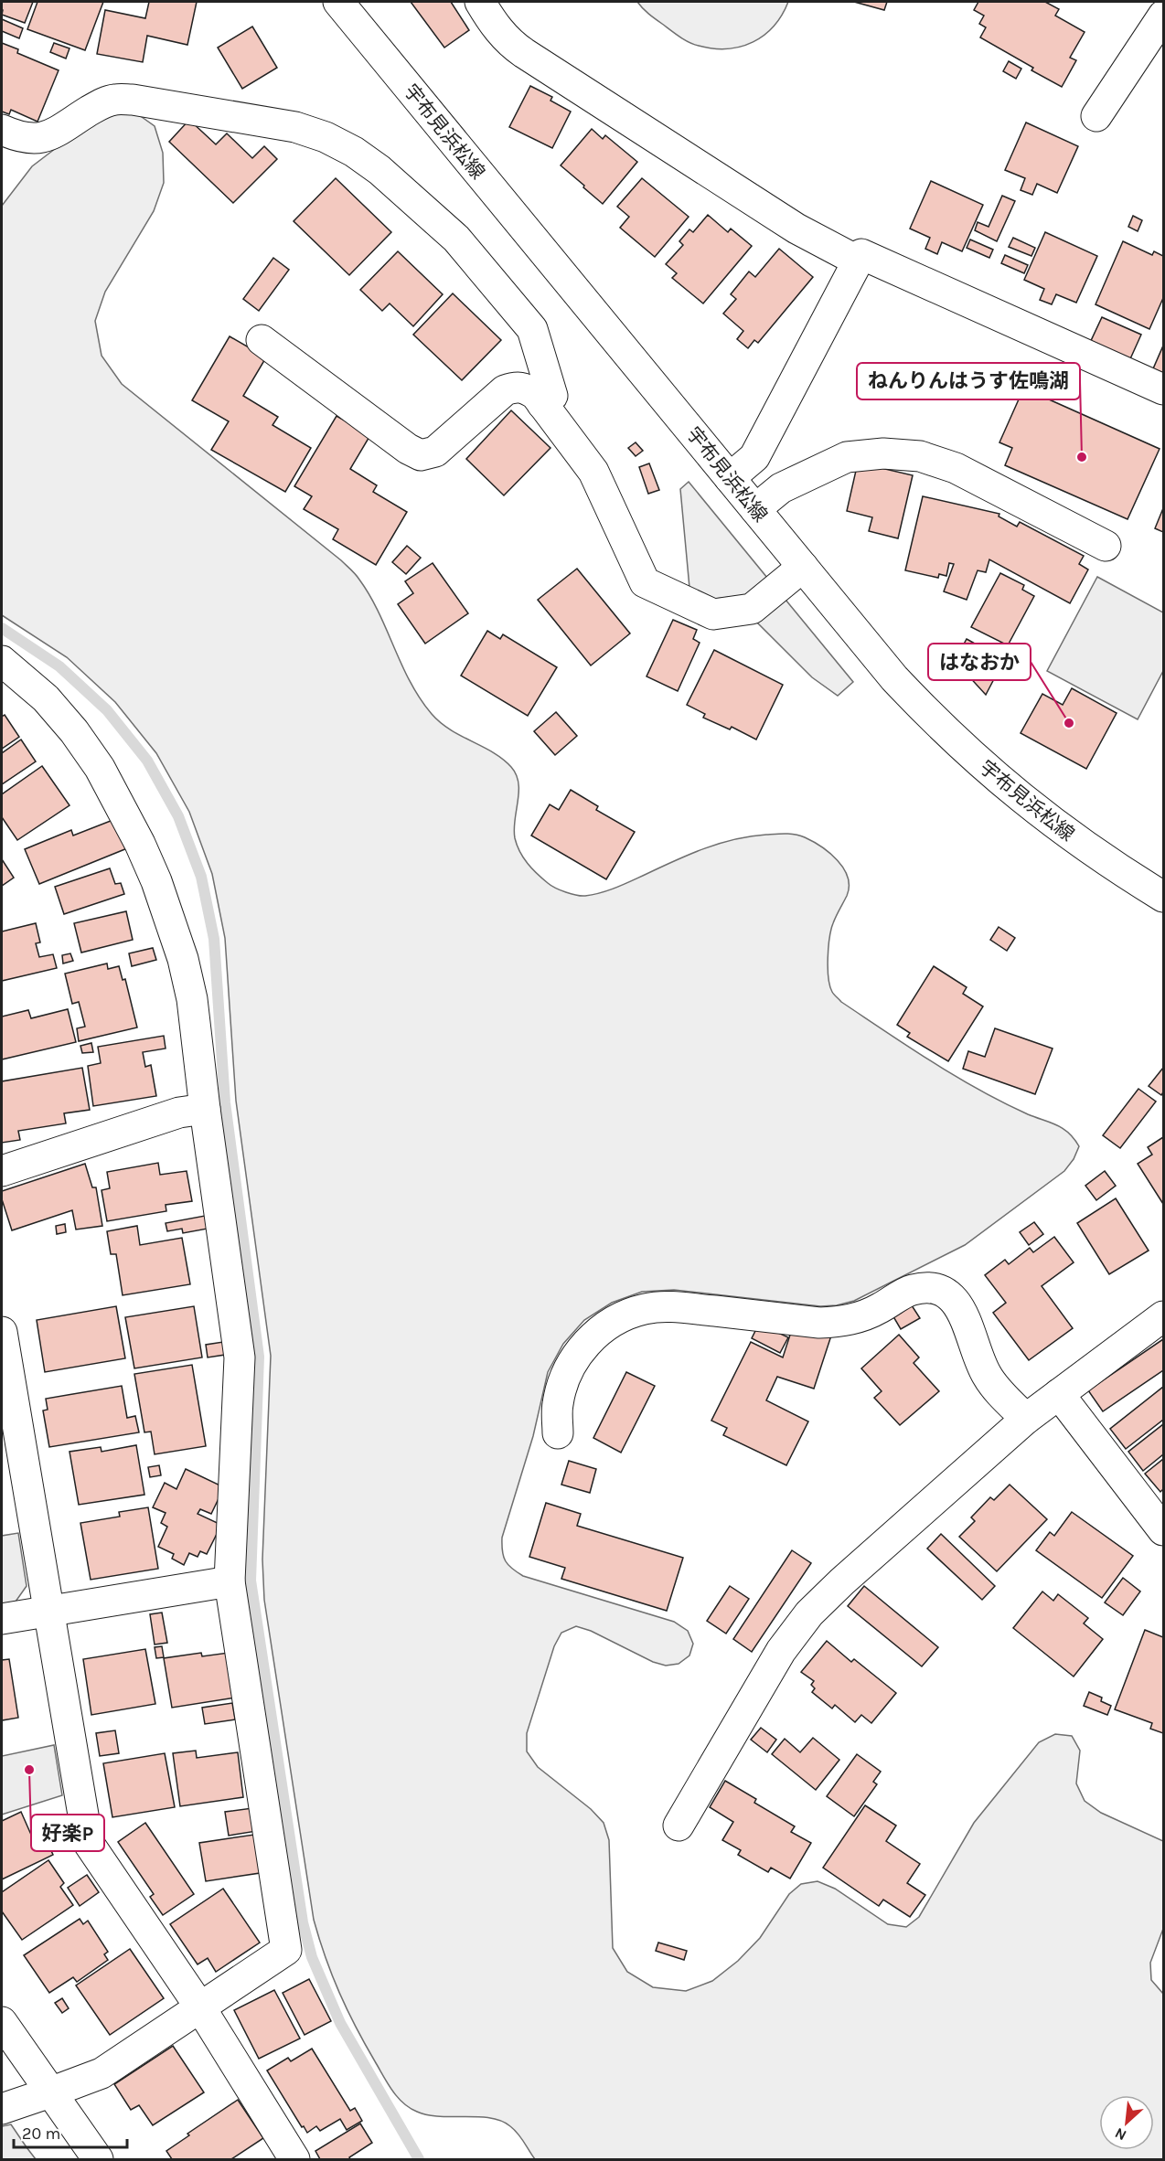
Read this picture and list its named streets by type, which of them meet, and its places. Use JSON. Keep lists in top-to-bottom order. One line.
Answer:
{"streets":{"street":["宇布見浜松線"]},"places":["ねんりんはうす佐鳴湖","はなおか","好楽P"],"scale_bar":"20 m","north":"bottom left"}
